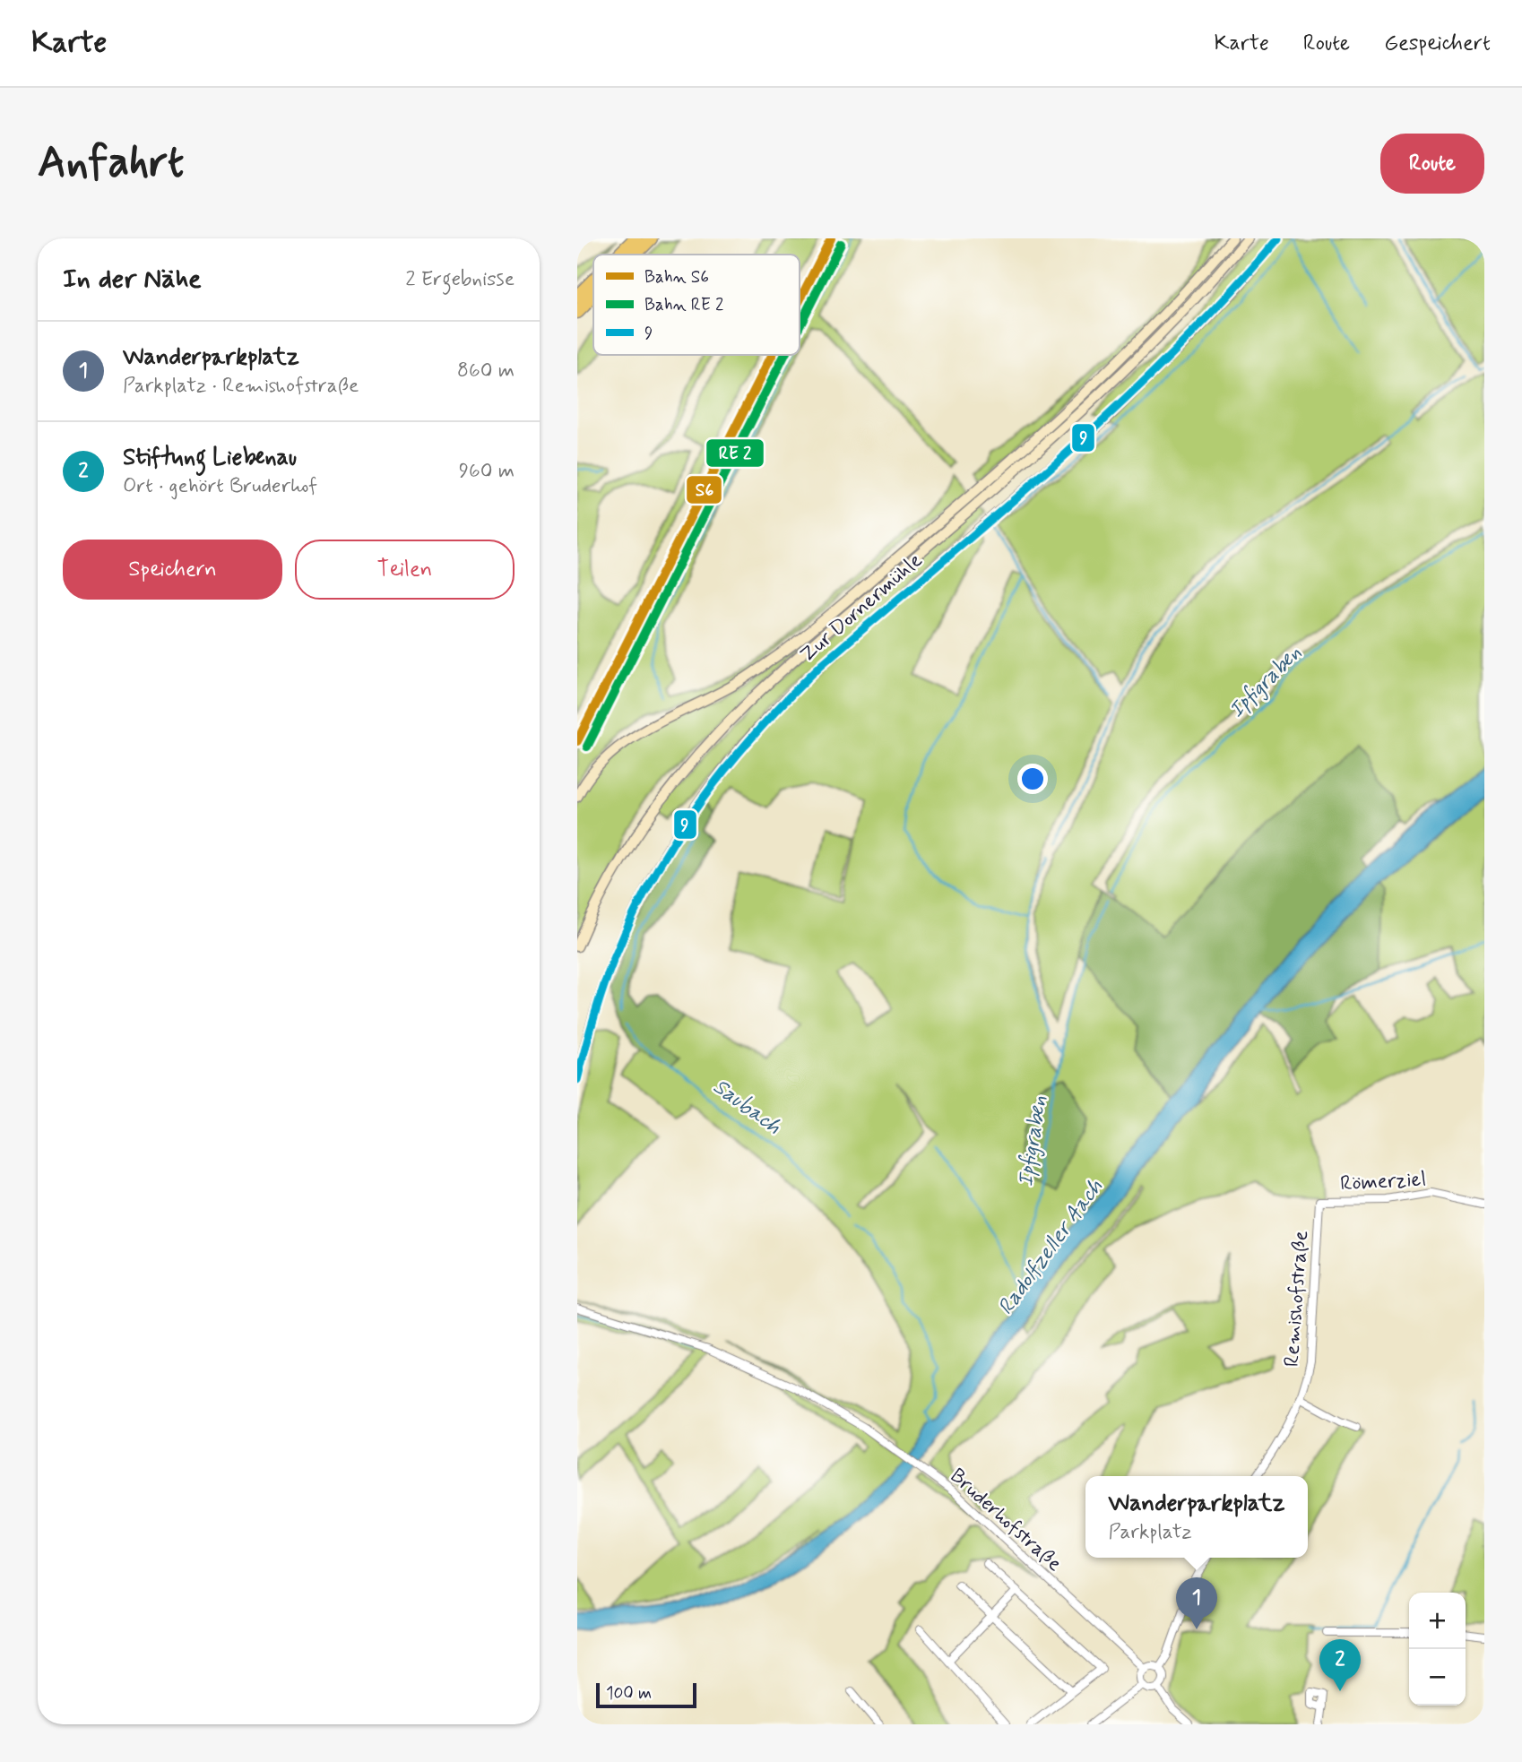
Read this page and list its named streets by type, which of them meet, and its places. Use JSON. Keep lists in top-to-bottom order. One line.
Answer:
{"streets":{"main road":["Zur Dornermühle"],"street":["Römerziel","Remishofstraße","Bruderhofstraße"]},"crossings":[["Römerziel","Remishofstraße"]],"water":["Ipfigraben","Saubach","Radolfzeller Aach"],"lines":["rail line S6","transit line 9"],"legend":["Bahn S6","Bahn RE 2","9"],"scale_bar":"100 m","page":{"header":"Karte","nav":["Karte","Route","Gespeichert"],"buttons":["Route",["Speichern","Teilen"]],"title":"Anfahrt","heading":["In der Nähe","2 Ergebnisse"],"list":[{"mark":"1","name":"Wanderparkplatz","note":"Parkplatz · Remishofstraße","value":"860 m"},{"mark":"2","name":"Stiftung Liebenau","note":"Ort · gehört Bruderhof","value":"960 m"}],"popup":["Wanderparkplatz","Parkplatz"],"pins":["1","2"],"map_buttons":["+","−"],"scale":"100 m"}}
